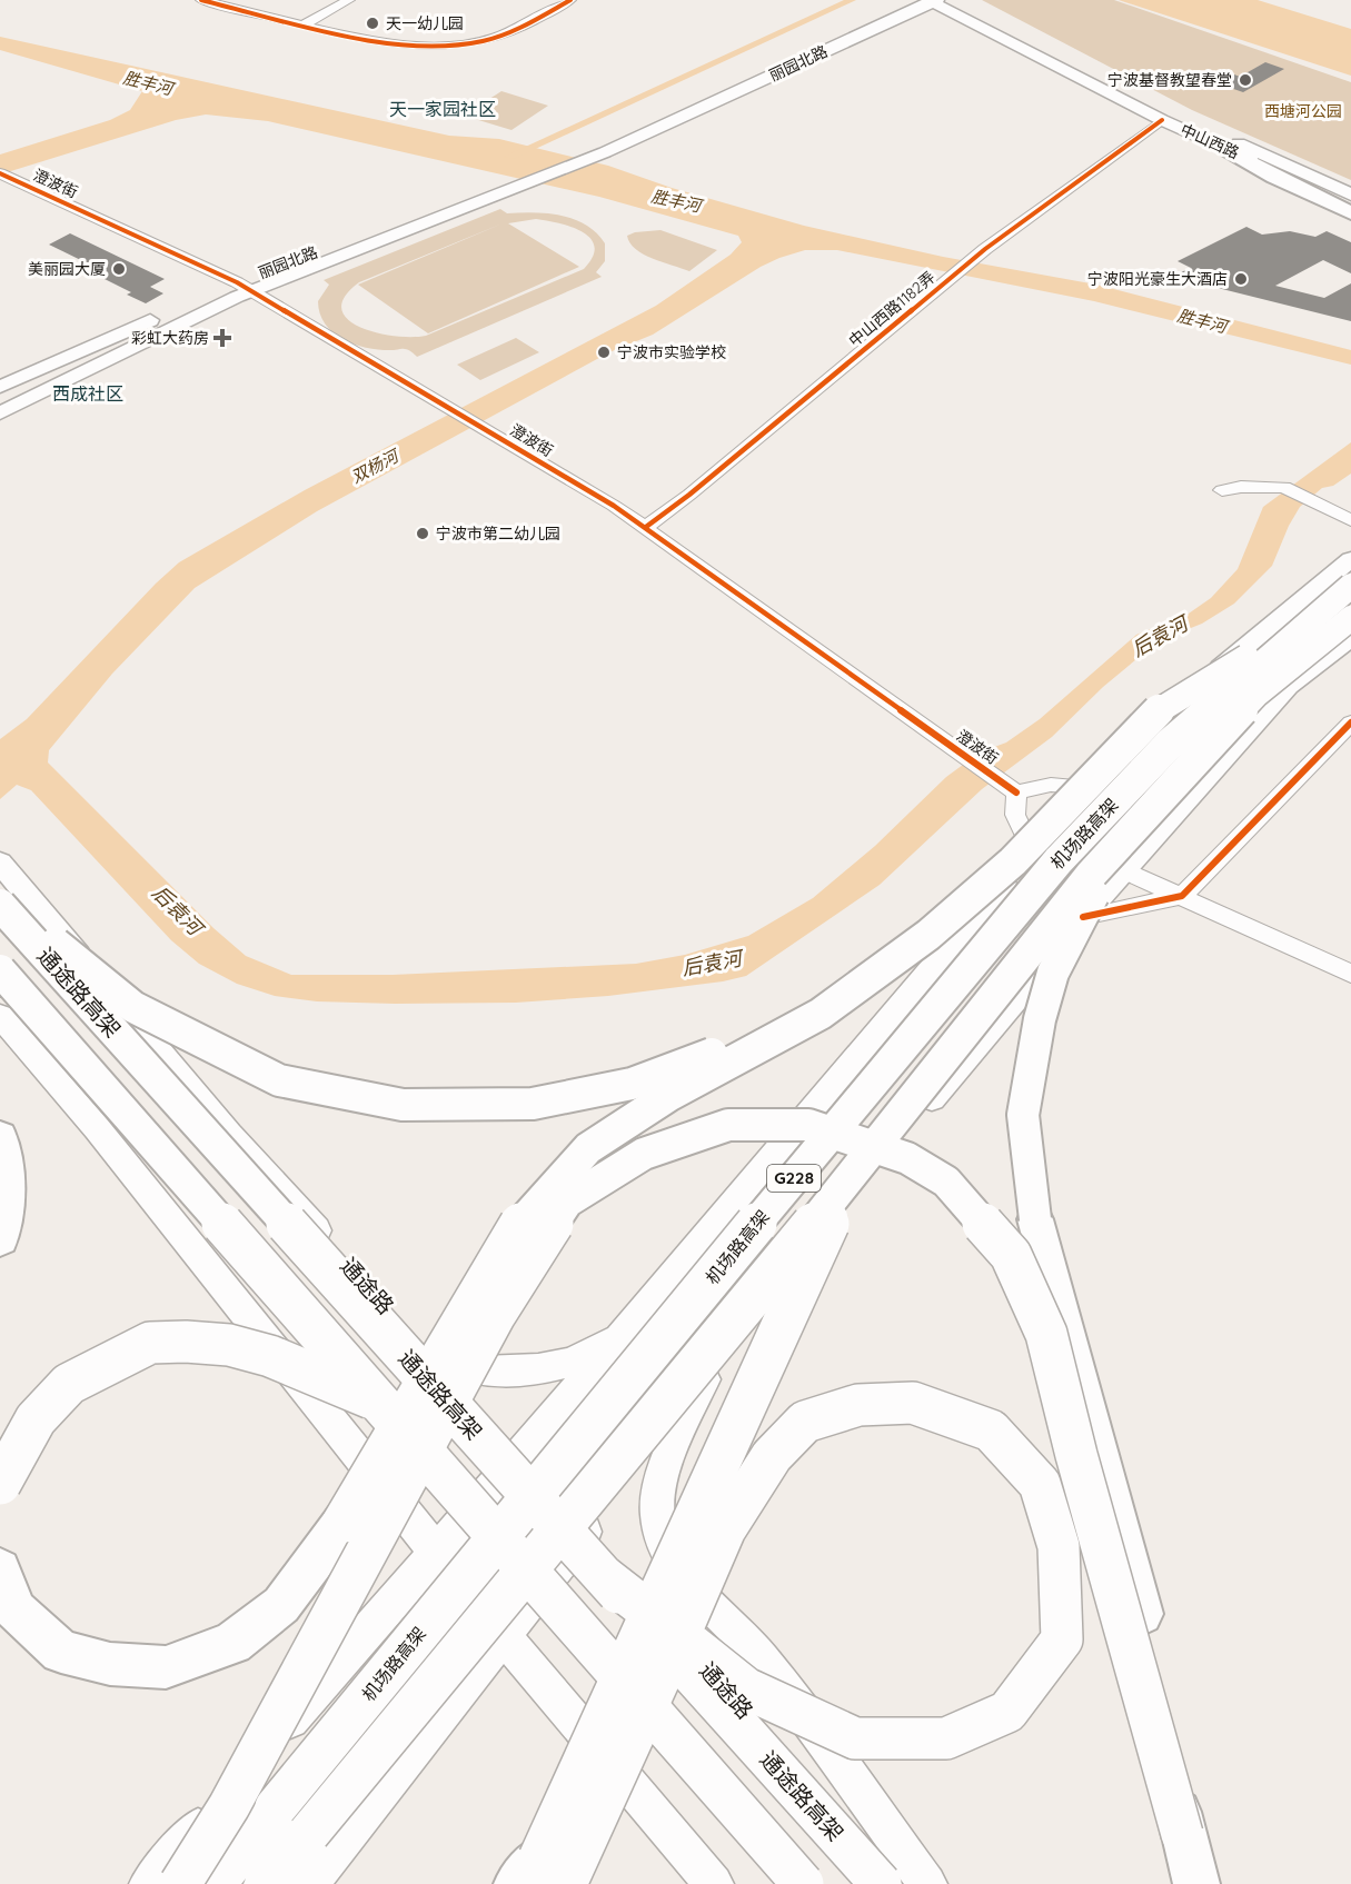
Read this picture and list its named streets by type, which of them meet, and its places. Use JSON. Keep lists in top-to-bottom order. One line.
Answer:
{"streets":{"highway":["机场路高架","通途路高架","G228"],"main road":["丽园北路","中山西路","通途路"],"street":["澄波街","中山西路1182弄"]},"crossings":[["丽园北路","中山西路"],["丽园北路","澄波街"],["中山西路","中山西路1182弄"],["澄波街","中山西路1182弄"]],"districts":["天一家园社区","西成社区"],"water":["胜丰河","双杨河","后袁河"],"parks":["西塘河公园"],"places":{"other":["天一幼儿园","宁波基督教望春堂","美丽园大厦","宁波阳光豪生大酒店","宁波市实验学校","宁波市第二幼儿园"],"health":["彩虹大药房"]}}
